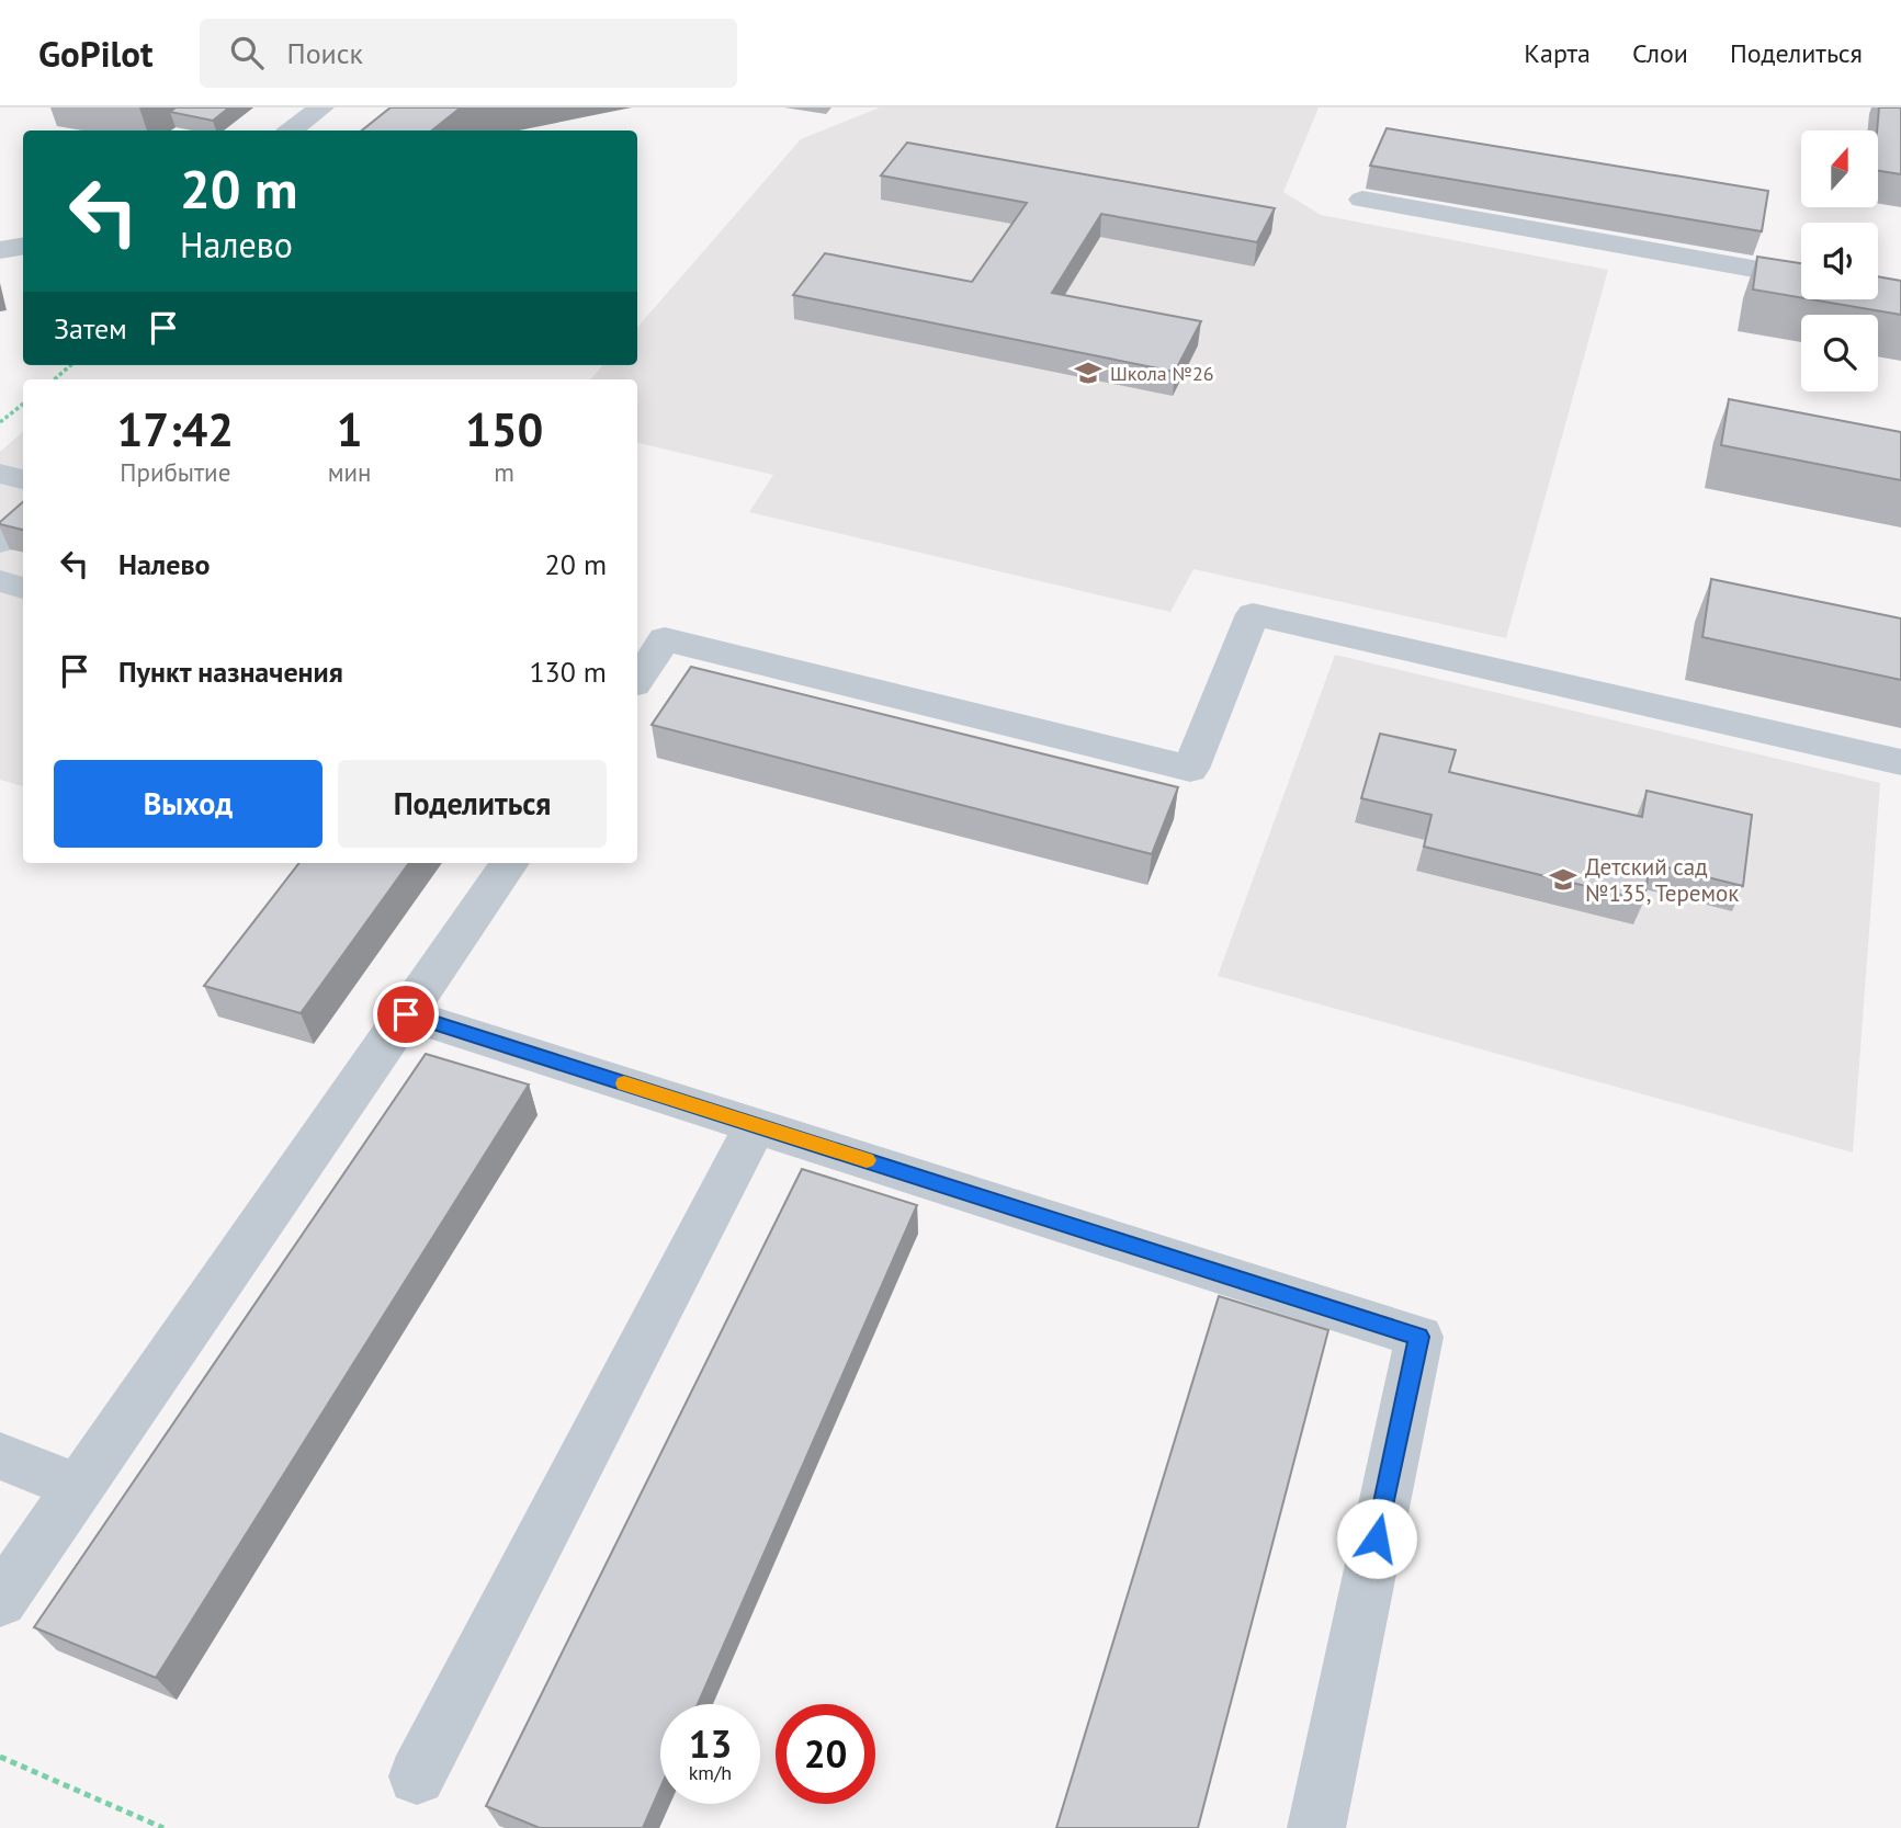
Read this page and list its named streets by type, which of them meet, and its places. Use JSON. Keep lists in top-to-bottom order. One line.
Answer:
{"places":{"school or university":["Школа №26","Детский сад №135, Теремок"]},"north":"top","page":{"header":"GoPilot","search":"Поиск","nav":["Карта","Слои","Поделиться"],"turn":["20 m","Налево"],"then":"Затем","eta":["17:42","Прибытие","1","мин","150","m"],"list":[{"name":"Налево","value":"20 m"},{"name":"Пункт назначения","value":"130 m"}],"buttons":["Выход","Поделиться"],"speed":"13 km/h","limit":"20"}}
